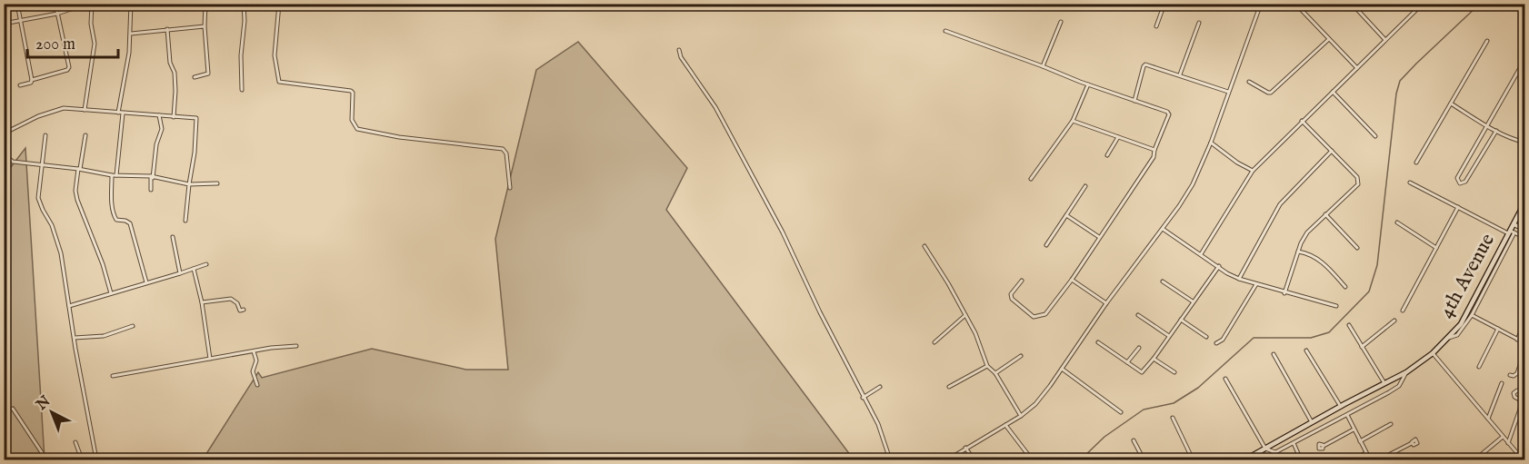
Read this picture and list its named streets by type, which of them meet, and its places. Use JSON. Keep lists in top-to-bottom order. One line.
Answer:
{"streets":{"main road":["4th Avenue"]},"scale_bar":"200 m","north":"top left"}
